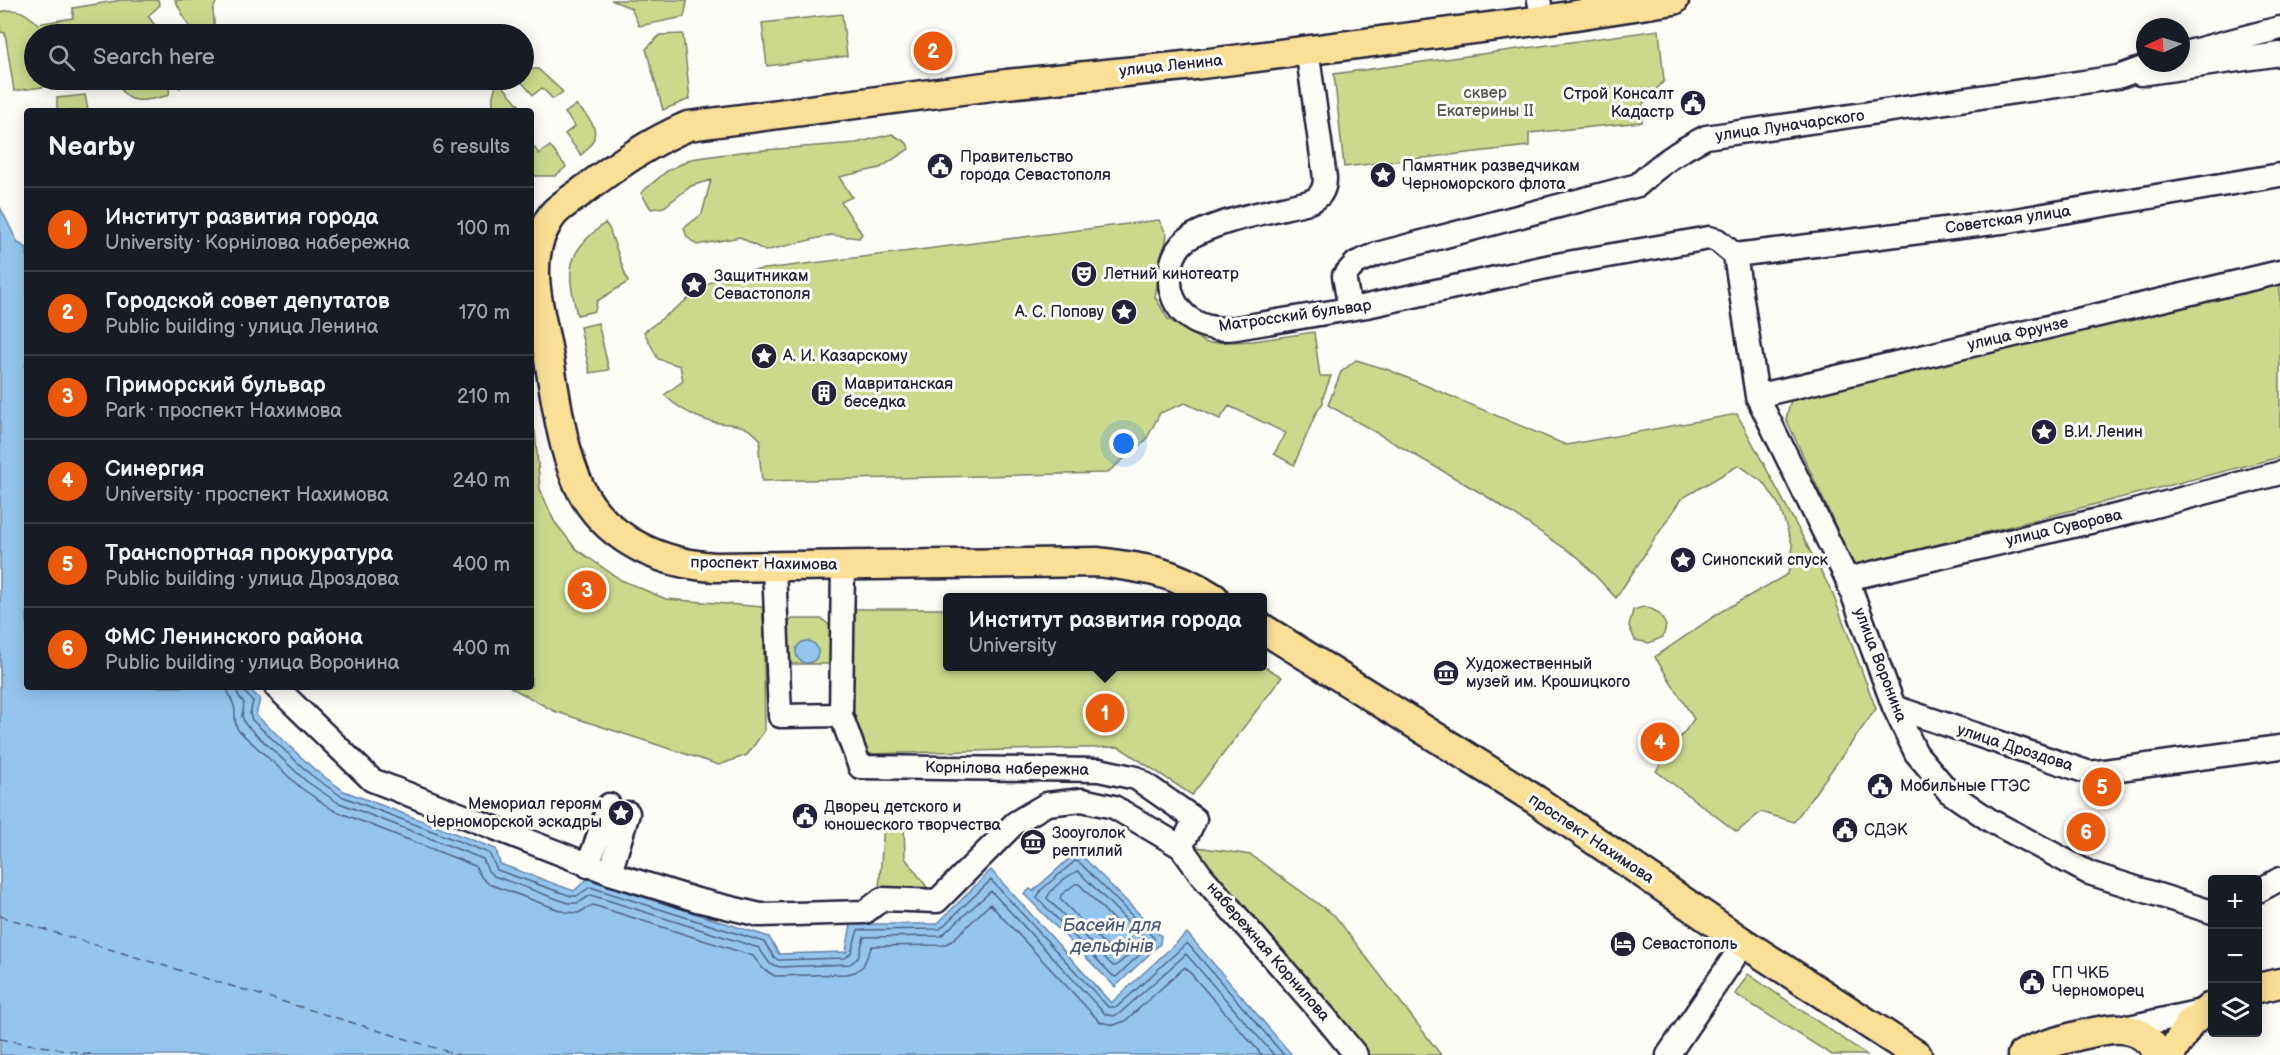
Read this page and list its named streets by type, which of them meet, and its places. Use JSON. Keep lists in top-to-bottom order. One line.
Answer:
{"streets":{"main road":["улица Ленина","проспект Нахимова"],"street":["улица Луначарского","Советская улица","Матросский бульвар","улица Фрунзе","улица Суворова","улица Воронина","улица Дроздова","Корнілова набережна","набережная Корнилова"]},"crossings":[["улица Ленина","Матросский бульвар"],["улица Ленина","проспект Нахимова"],["улица Луначарского","Матросский бульвар"],["Советская улица","Матросский бульвар"],["Советская улица","улица Воронина"],["Матросский бульвар","улица Воронина"],["улица Фрунзе","улица Воронина"],["улица Суворова","улица Воронина"],["улица Воронина","улица Дроздова"],["Корнілова набережна","набережная Корнилова"]],"water":["Басейн для дельфiнiв"],"parks":["cквер Екатерины II"],"places":{"public building":["Строй Консалт Кадастр","Правительство города Севастополя","Мобильные ГТЭС","Дворец детского и юношеского творчества","СДЭК","ГП ЧКБ Черноморец"],"place":["Памятник разведчикам Черноморского флота","Защитникам Севастополя","А. С. Попову","А. И. Казарскому","В.И. Ленин","Синопский спуск","Мемориал героям Черноморской эскадры"],"theatre":["Летний кинотеатр"],"building":["Мавританская беседка"],"museum":["Художественный музей им. Крошицкого","Зооуголок рептилий"],"hotel":["Севастополь"]},"north":"left","page":{"search":"Search here","pins":["2","3","1","4","5","6"],"heading":["Nearby","6 results"],"list":[{"mark":"1","name":"Институт развития города","note":"University · Корнілова набережна","value":"100 m"},{"mark":"2","name":"Городской совет депутатов","note":"Public building · улица Ленина","value":"170 m"},{"mark":"3","name":"Приморский бульвар","note":"Park · проспект Нахимова","value":"210 m"},{"mark":"4","name":"Синергия","note":"University · проспект Нахимова","value":"240 m"},{"mark":"5","name":"Транспортная прокуратура","note":"Public building · улица Дроздова","value":"400 m"},{"mark":"6","name":"ФМС Ленинского района","note":"Public building · улица Воронина","value":"400 m"}],"popup":["Институт развития города","University"],"map_buttons":["+","−"]}}
